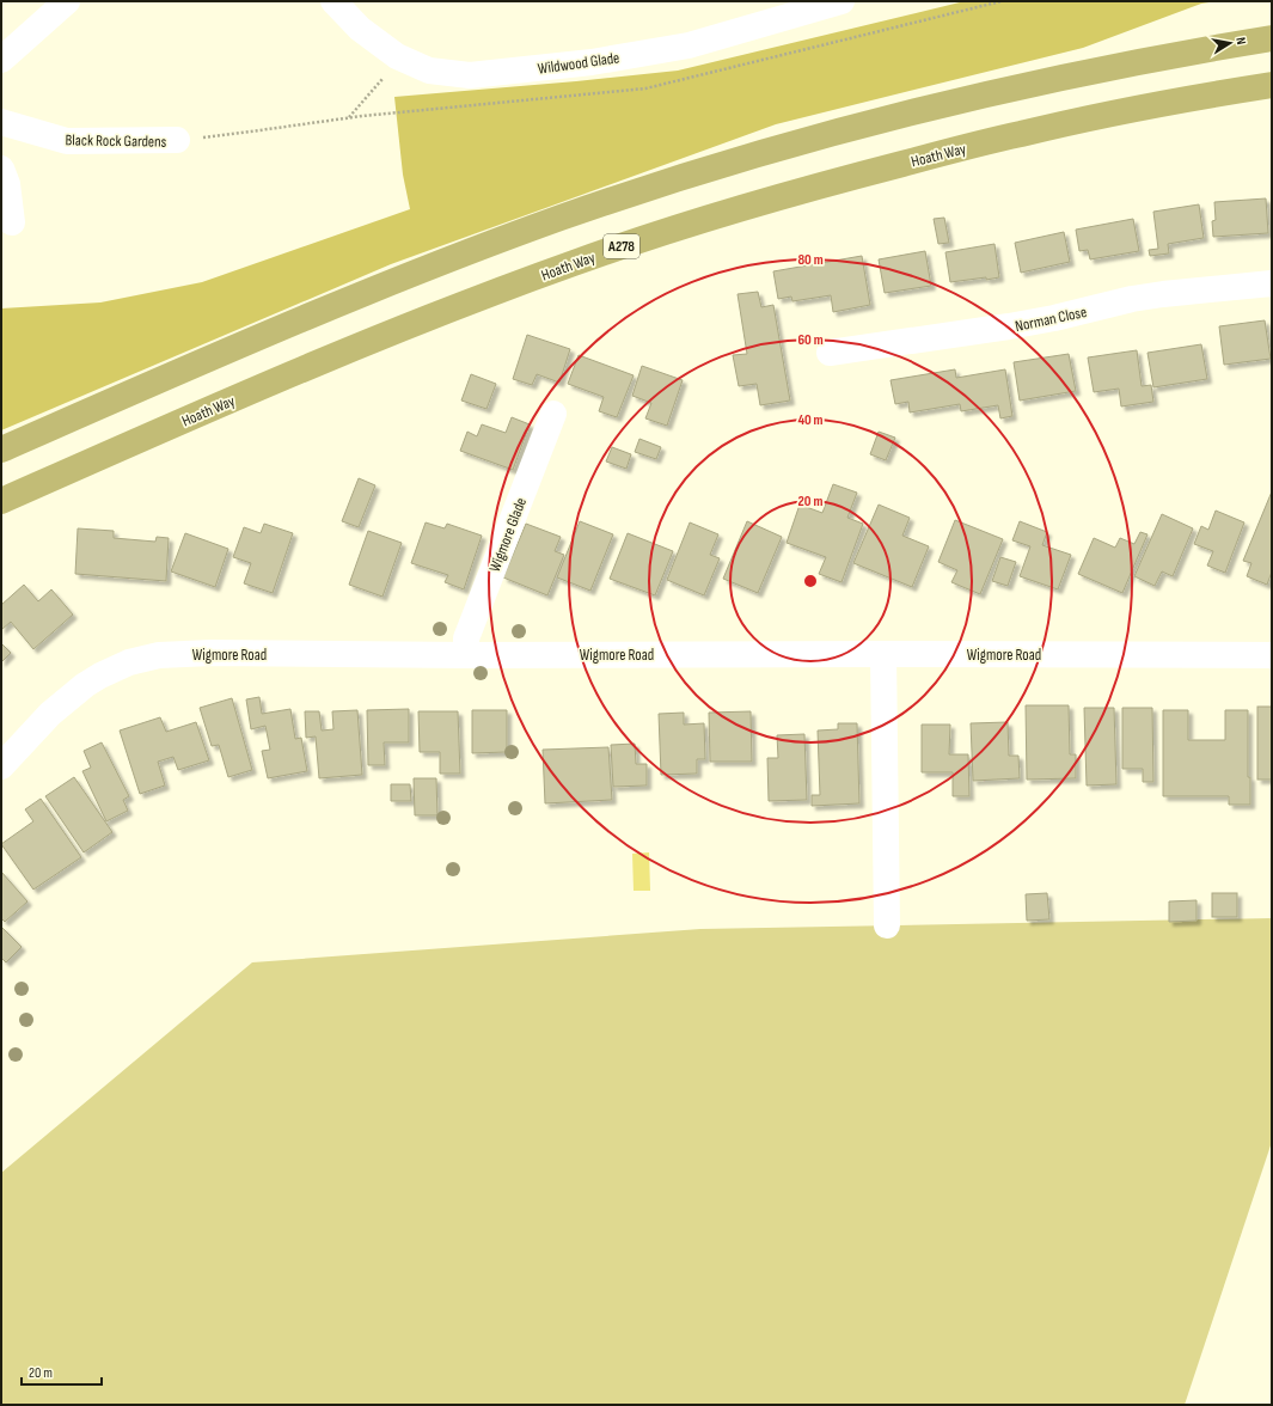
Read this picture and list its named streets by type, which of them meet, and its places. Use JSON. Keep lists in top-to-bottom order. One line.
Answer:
{"streets":{"main road":["Hoath Way","A278"],"street":["Wildwood Glade","Black Rock Gardens","Norman Close","Wigmore Glade","Wigmore Road"]},"crossings":[["Wigmore Glade","Wigmore Road"]],"scale_bar":"20 m","north":"right","rings":["80 m","60 m","40 m","20 m"]}
